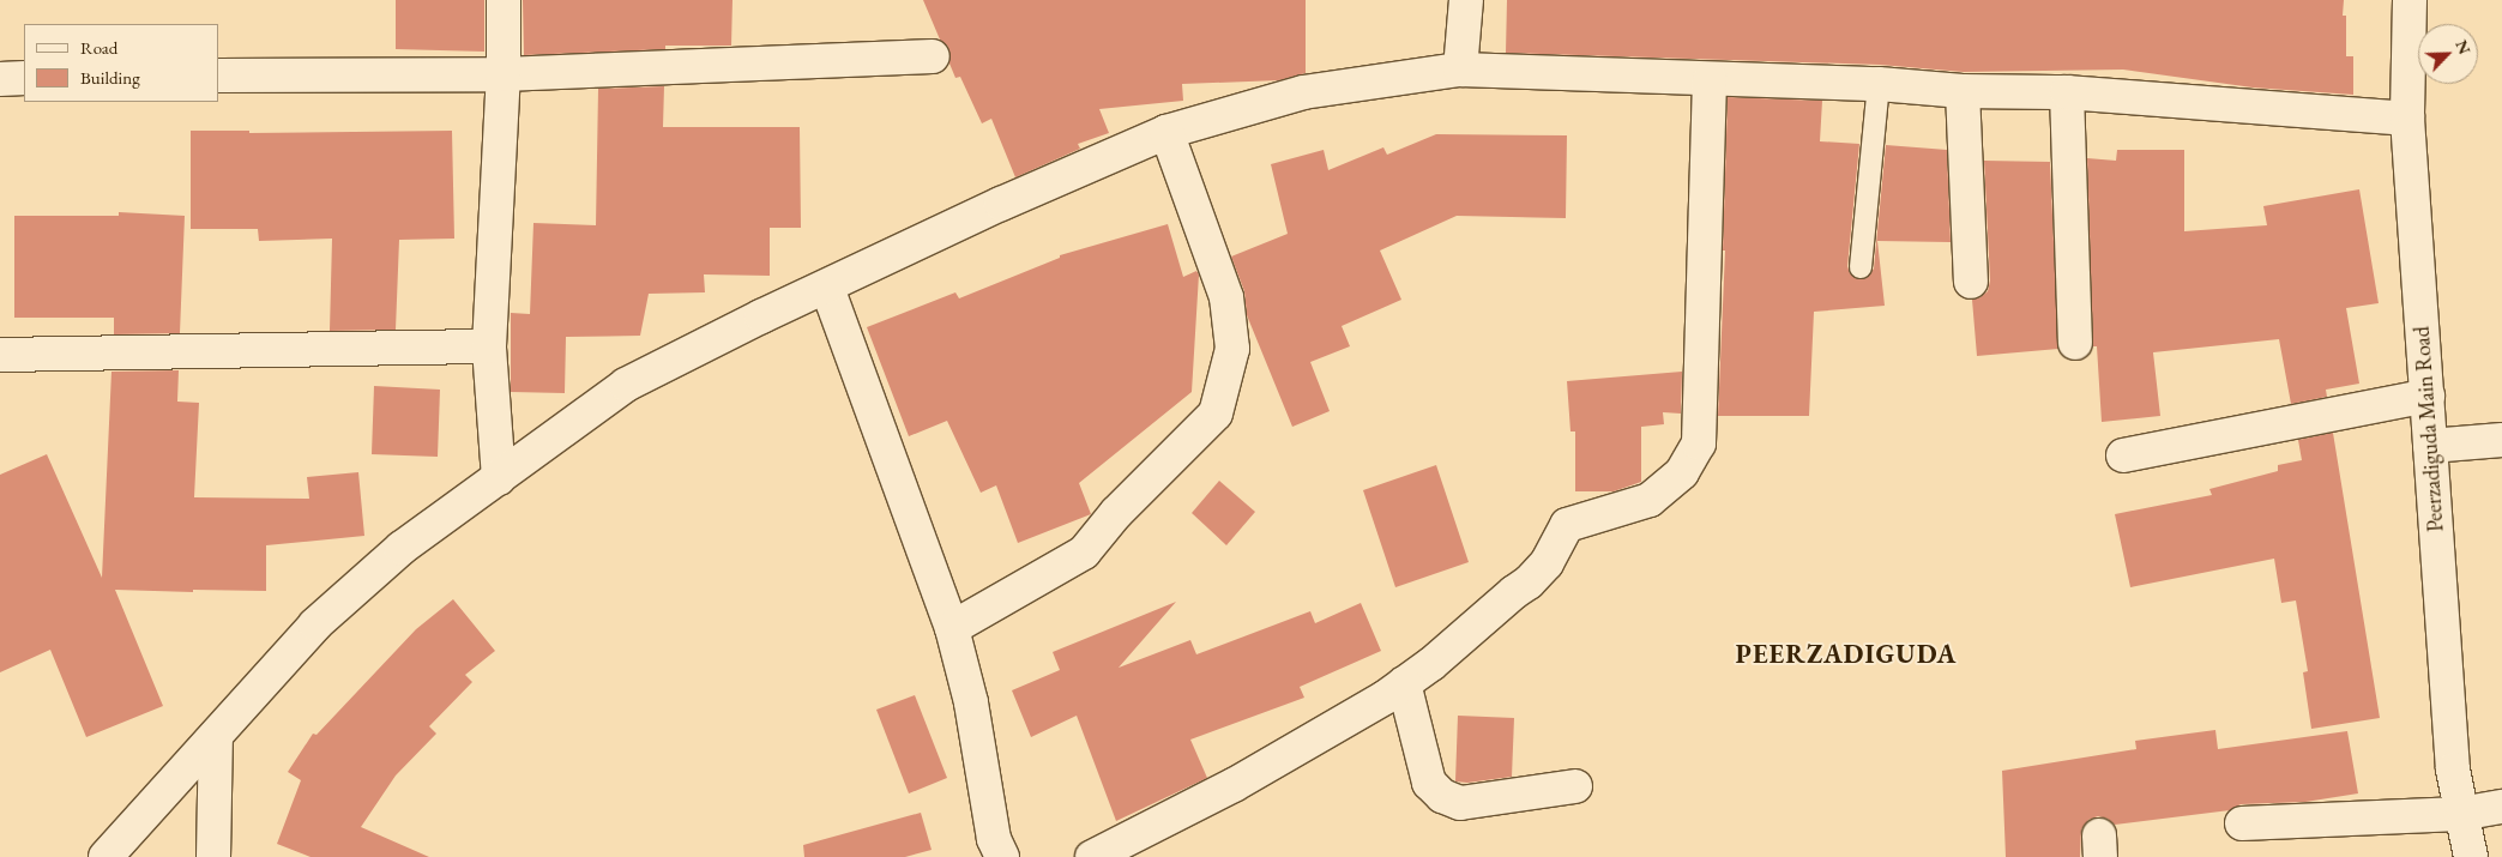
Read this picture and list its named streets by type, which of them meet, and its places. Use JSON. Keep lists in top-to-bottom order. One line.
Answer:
{"streets":{"street":["Peerzadiguda Main Road"]},"districts":["PEERZADIGUDA"],"legend":["Road","Building"],"north":"top right"}
